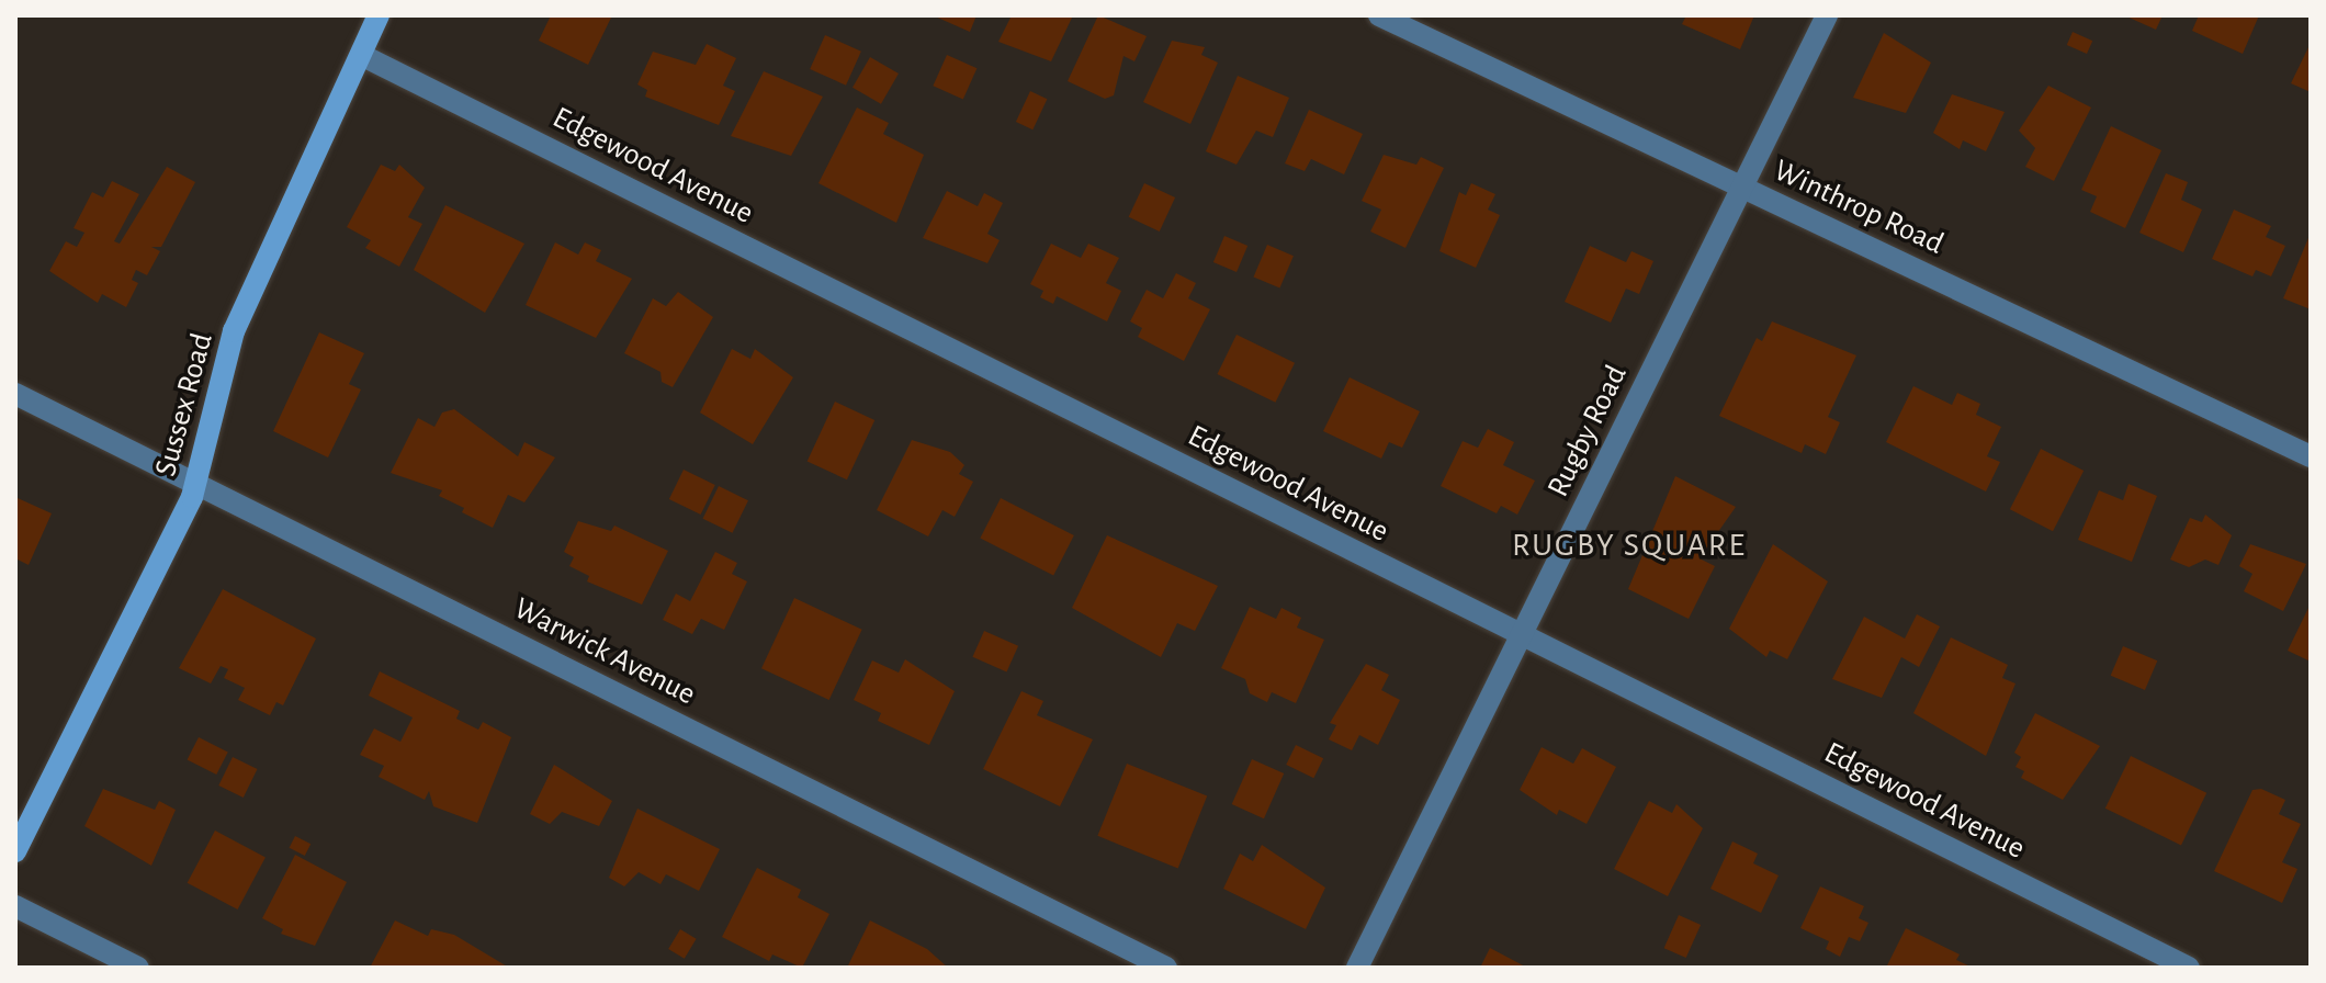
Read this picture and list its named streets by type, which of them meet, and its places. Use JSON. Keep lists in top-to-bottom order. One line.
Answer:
{"streets":{"street":["Edgewood Avenue","Winthrop Road","Sussex Road","Rugby Road","Warwick Avenue"]},"crossings":[["Edgewood Avenue","Sussex Road"],["Edgewood Avenue","Rugby Road"],["Winthrop Road","Rugby Road"],["Sussex Road","Warwick Avenue"]],"districts":["RUGBY SQUARE"]}
